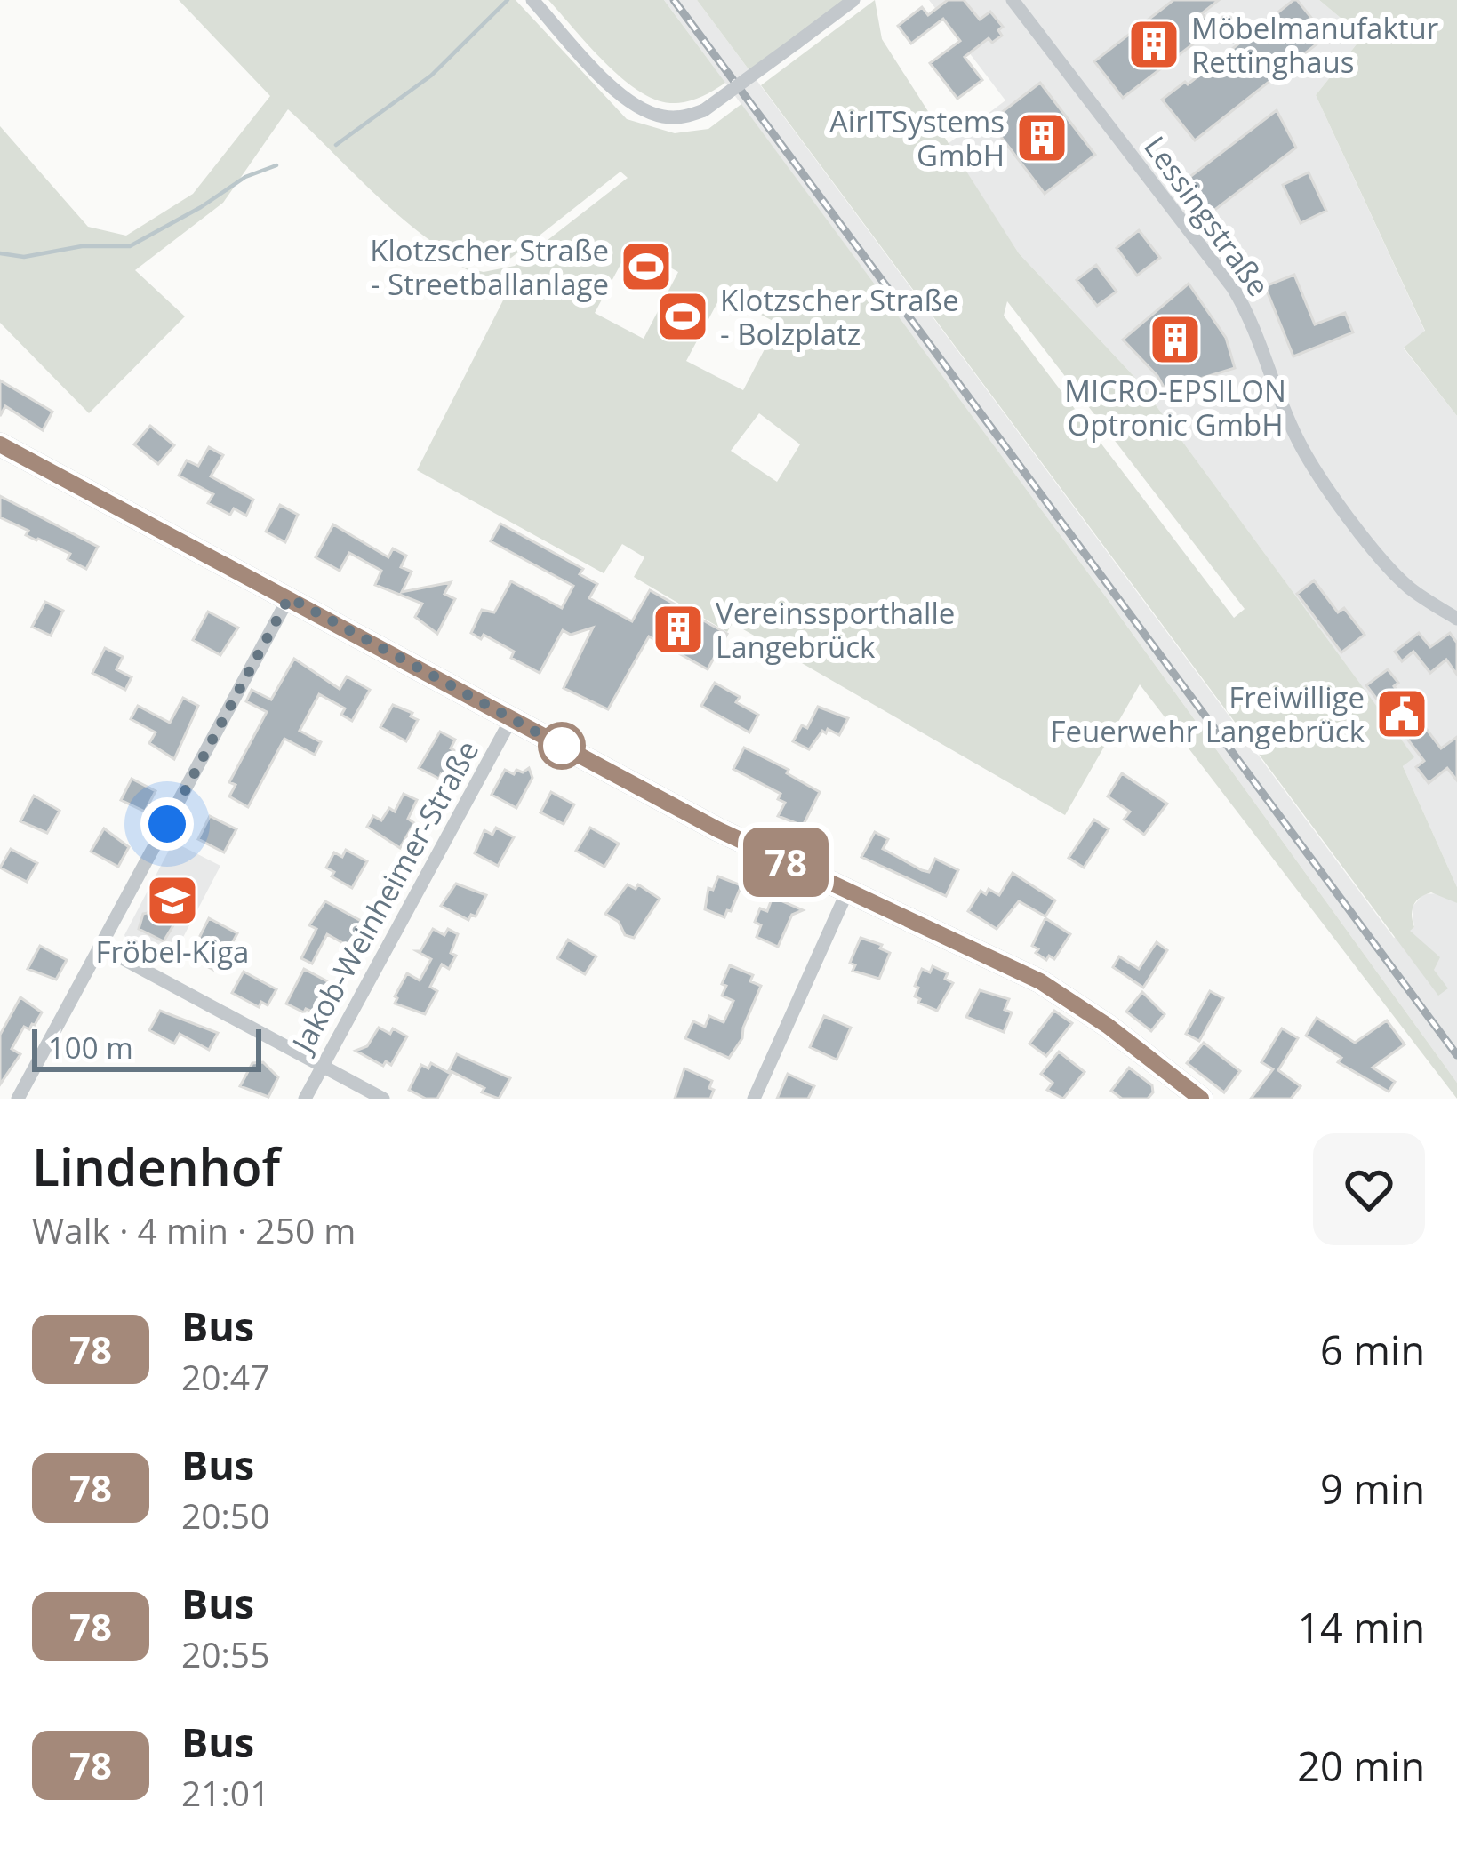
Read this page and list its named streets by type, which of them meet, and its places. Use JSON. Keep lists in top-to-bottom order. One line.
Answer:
{"streets":{"street":["Lessingstraße","Jakob-Weinheimer-Straße"]},"places":{"building":["Möbelmanufaktur Rettinghaus","AirITSystems GmbH","MICRO-EPSILON Optronic GmbH","Vereinssporthalle Langebrück"],"sports":["Klotzscher Straße - Streetballanlage","Klotzscher Straße - Bolzplatz"],"public building":["Freiwillige Feuerwehr Langebrück"],"school or university":["Fröbel-Kiga"]},"lines":["bus line 78"],"scale_bar":"100 m","page":{"on_map":"78","scale":"100 m","heading":["Lindenhof","Walk · 4 min · 250 m"],"list":[{"mark":"78","name":"Bus","note":"20:47","value":"6 min"},{"mark":"78","name":"Bus","note":"20:50","value":"9 min"},{"mark":"78","name":"Bus","note":"20:55","value":"14 min"},{"mark":"78","name":"Bus","note":"21:01","value":"20 min"}]}}
